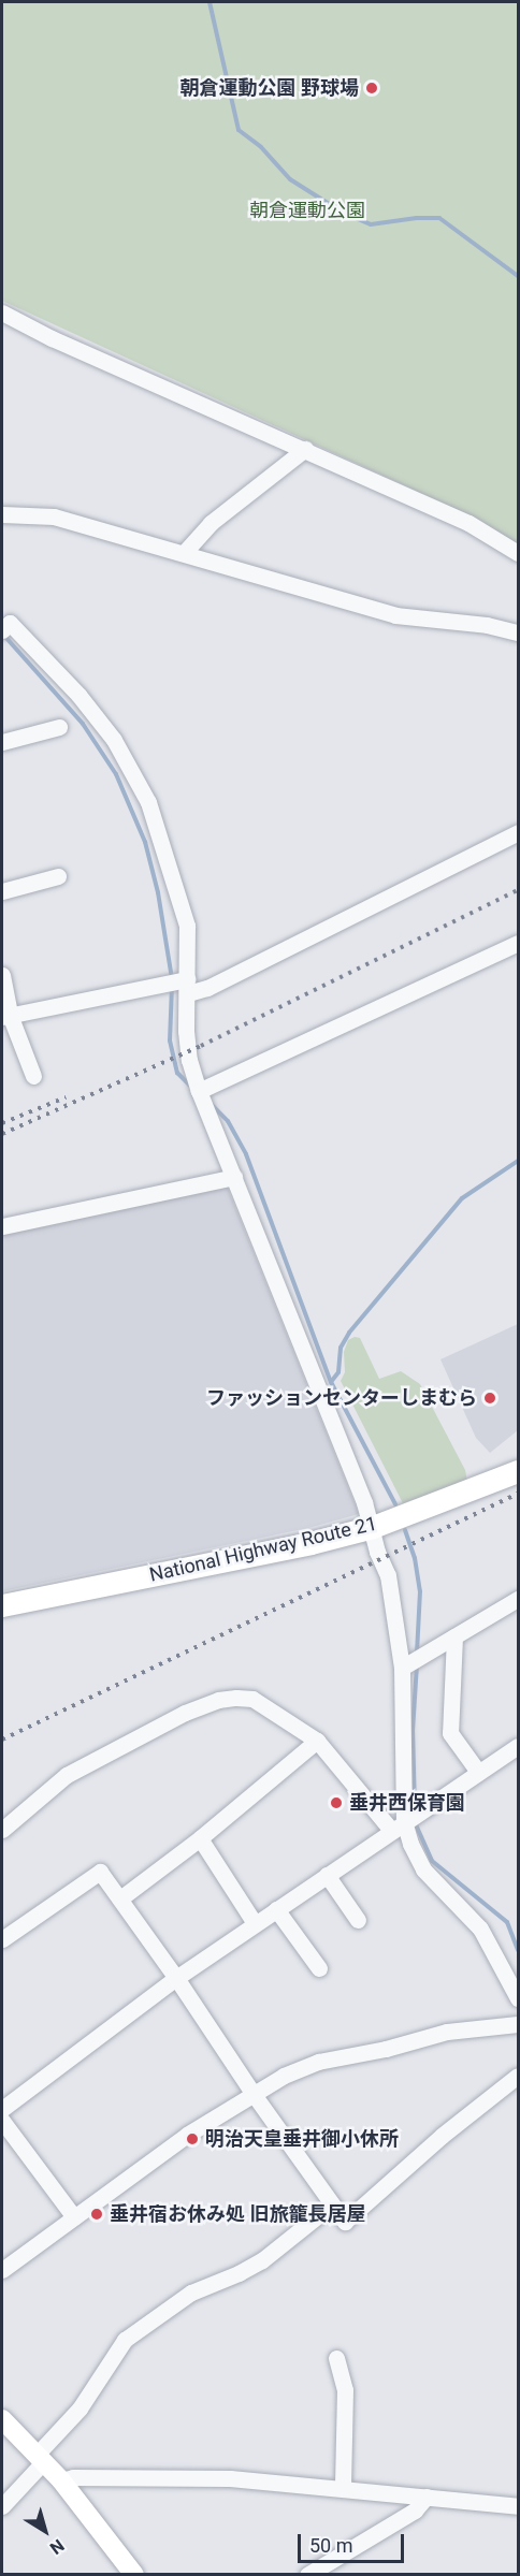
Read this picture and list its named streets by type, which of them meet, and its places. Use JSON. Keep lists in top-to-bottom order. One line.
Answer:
{"streets":{"highway":["National Highway Route 21"]},"parks":["朝倉運動公園"],"places":["朝倉運動公園 野球場","ファッションセンターしまむら","垂井西保育園","明治天皇垂井御小休所","垂井宿お休み処 旧旅籠長居屋"],"scale_bar":"50 m","north":"bottom right"}
